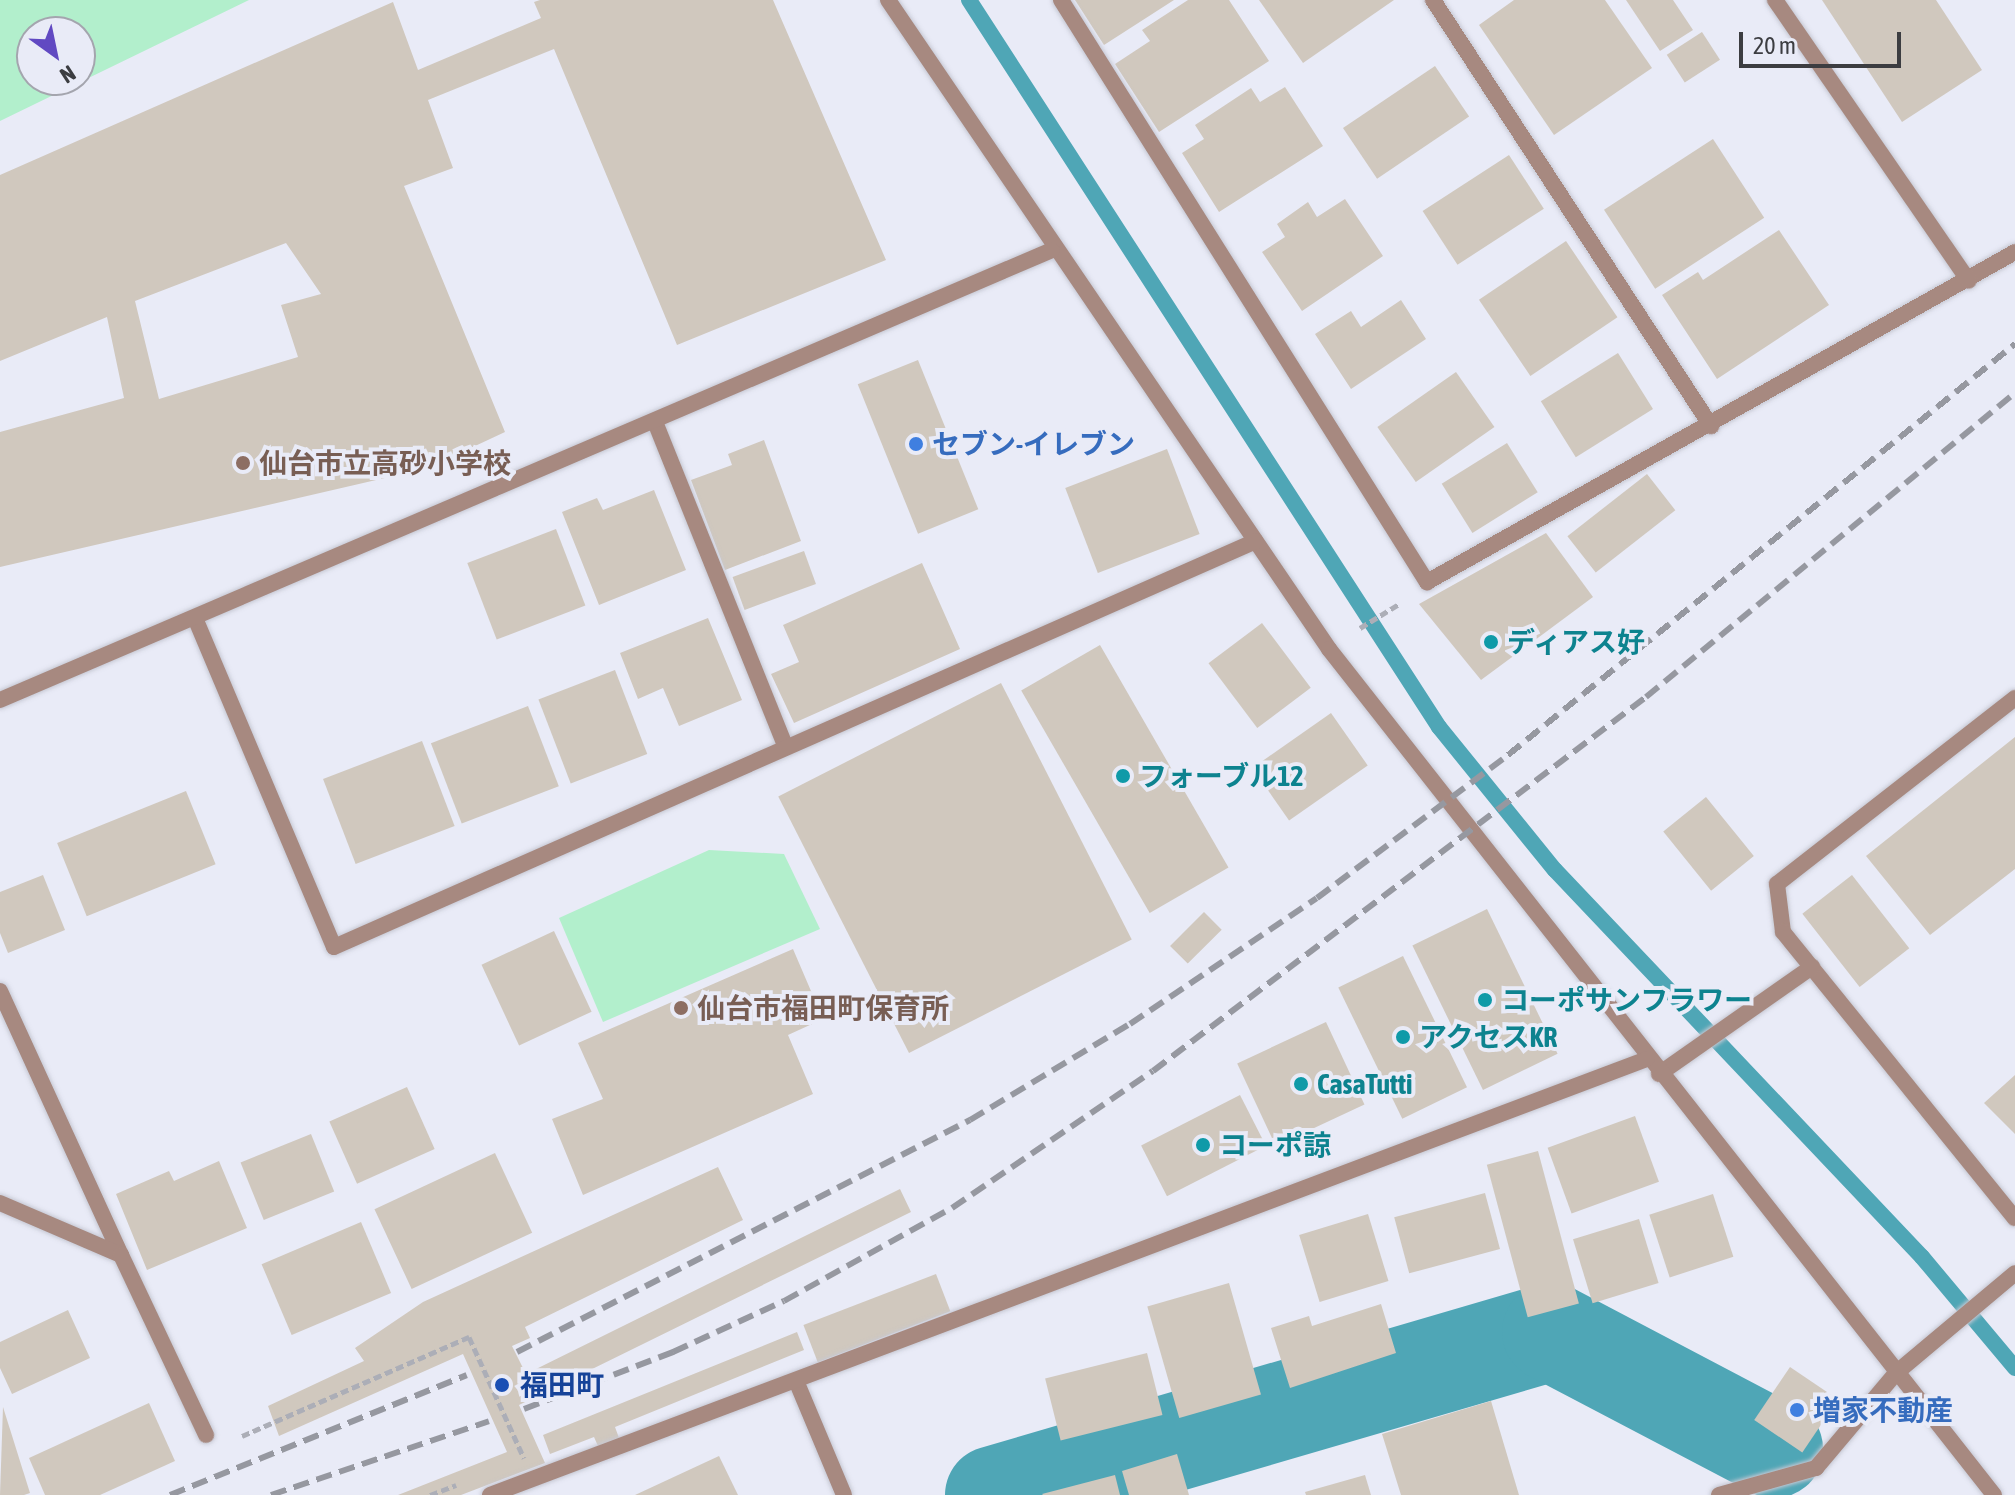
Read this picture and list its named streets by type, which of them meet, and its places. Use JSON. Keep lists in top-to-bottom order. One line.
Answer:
{"places":["セブン-イレブン","仙台市立高砂小学校","ディアス好","フォーブル12","コーポサンフラワー","仙台市福田町保育所","アクセスKR","CasaTutti","コーポ諒","福田町","増家不動産"],"scale_bar":"20 m","north":"bottom right"}
